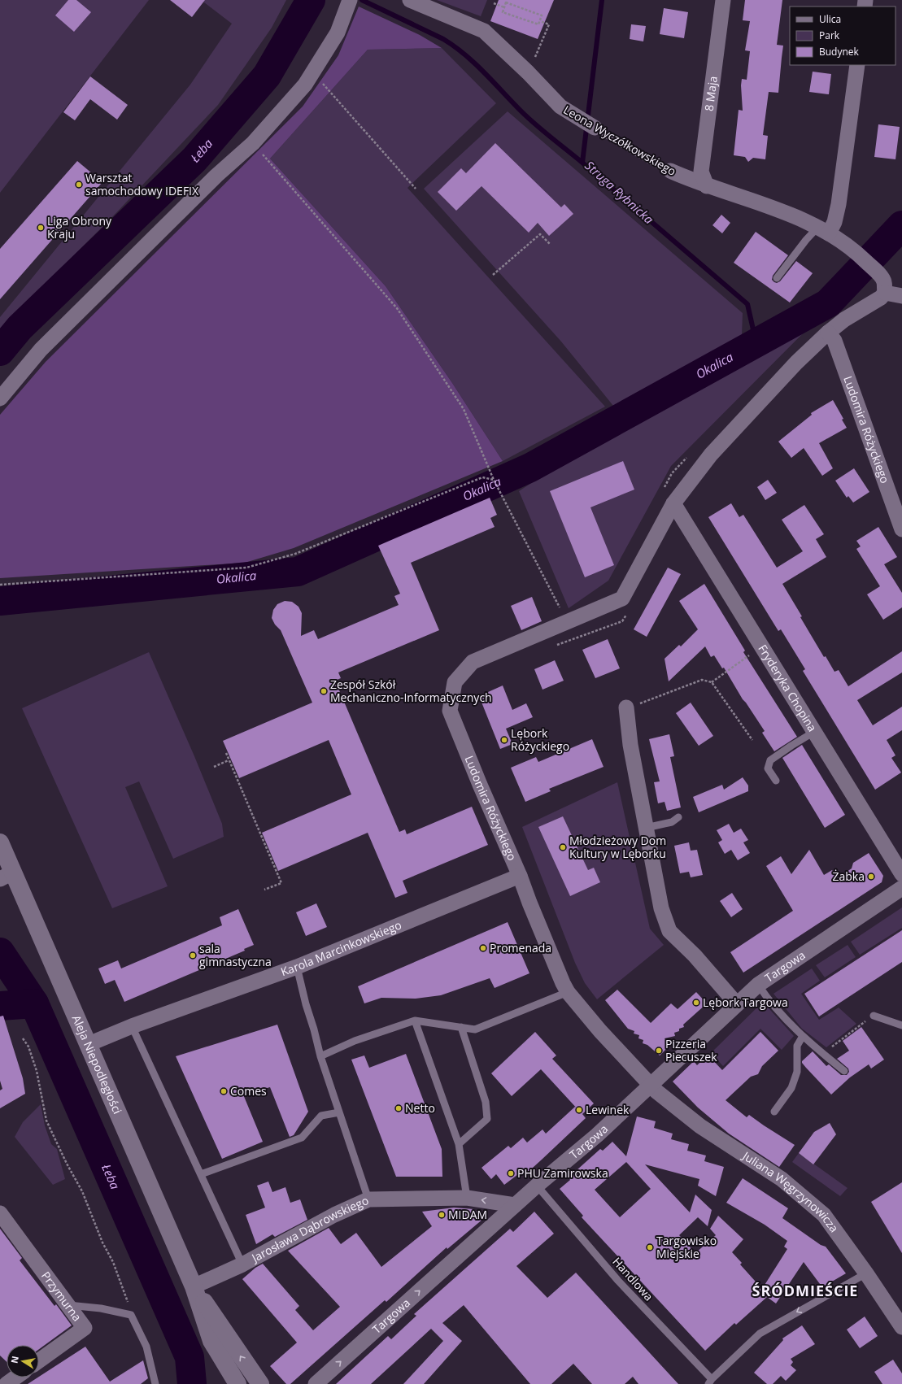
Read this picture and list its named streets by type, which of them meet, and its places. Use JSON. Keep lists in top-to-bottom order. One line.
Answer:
{"streets":{"main road":["Aleja Niepodległości"],"street":["8 Maja","Leona Wyczółkowskiego","Ludomira Różyckiego","Fryderyka Chopina","Karola Marcinkowskiego","Targowa","Juliana Węgrzynowicza","Jarosława Dąbrowskiego","Przymurna"],"lane":["Handlowa"]},"crossings":[["8 Maja","Leona Wyczółkowskiego"],["Ludomira Różyckiego","Karola Marcinkowskiego"],["Ludomira Różyckiego","Targowa"],["Ludomira Różyckiego","Juliana Węgrzynowicza"],["Karola Marcinkowskiego","Aleja Niepodległości"],["Targowa","Juliana Węgrzynowicza"],["Targowa","Jarosława Dąbrowskiego"],["Targowa","Handlowa"],["Aleja Niepodległości","Jarosława Dąbrowskiego"]],"districts":["ŚRÓDMIEŚCIE"],"water":["Łeba","Struga Rybnicka","Okalica"],"places":["Warsztat samochodowy IDEFIX","Liga Obrony Kraju","Zespół Szkół Mechaniczno-Informatycznych","Lębork Różyckiego","Młodzieżowy Dom Kultury w Lęborku","Żabka","Promenada","sala gimnastyczna","Lębork Targowa","Pizzeria Piecuszek","Comes","Netto","Lewinek","PHU Zamirowska","MIDAM","Targowisko Miejskie"],"legend":["Ulica","Park","Budynek"],"north":"left"}
